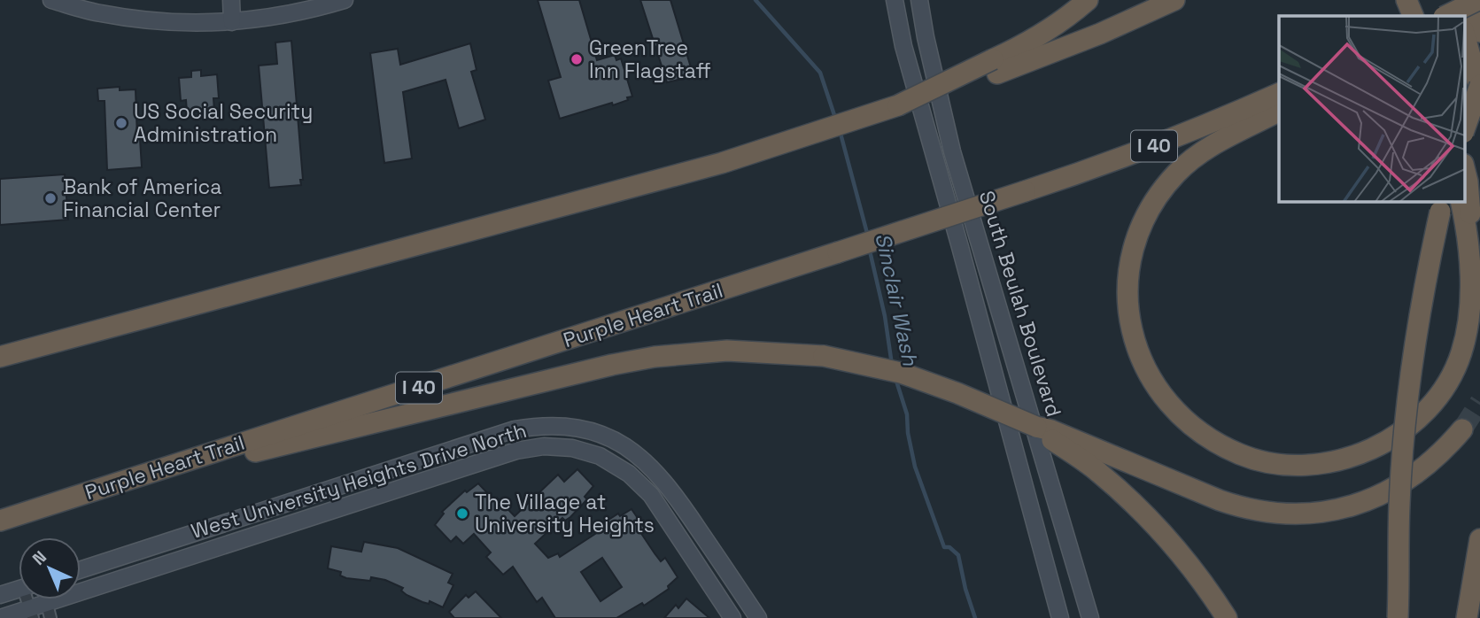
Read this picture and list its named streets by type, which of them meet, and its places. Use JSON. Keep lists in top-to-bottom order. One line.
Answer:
{"streets":{"highway":["I 40","Purple Heart Trail"],"street":["South Beulah Boulevard","West University Heights Drive North"]},"water":["Sinclair Wash"],"places":["GreenTree Inn Flagstaff","US Social Security Administration","Bank of America Financial Center","The Village at University Heights"],"north":"top left"}
